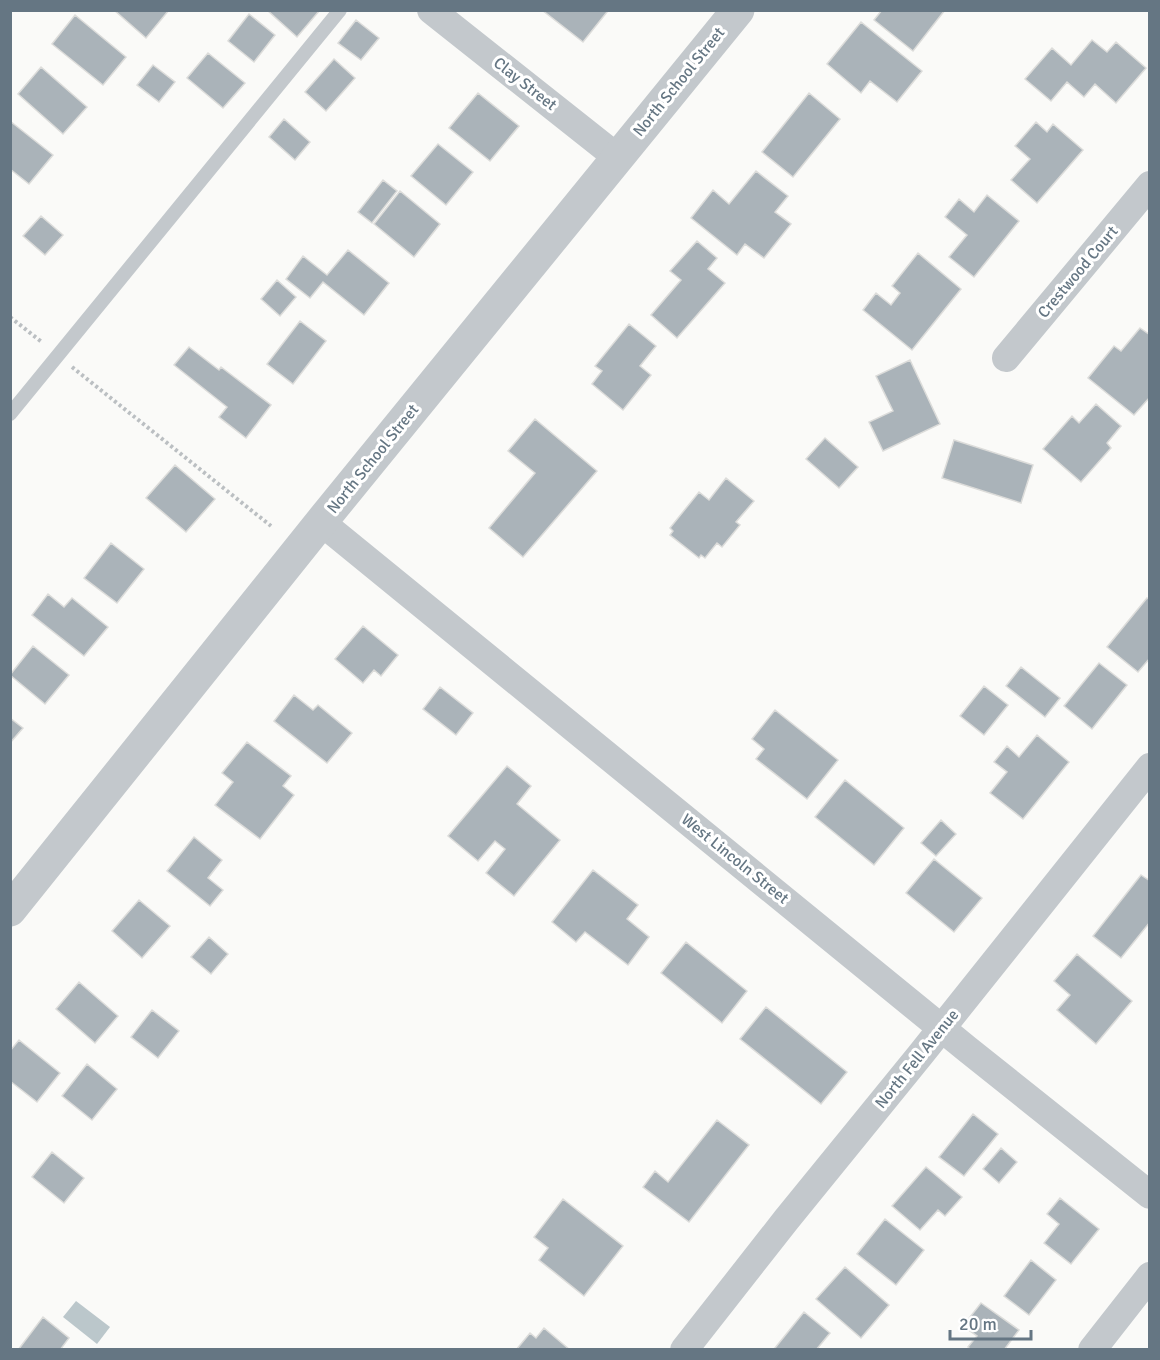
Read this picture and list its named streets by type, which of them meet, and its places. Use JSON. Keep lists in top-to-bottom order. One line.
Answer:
{"streets":{"street":["North School Street","Clay Street","Crestwood Court","West Lincoln Street","North Fell Avenue"]},"crossings":[["North School Street","Clay Street"],["North School Street","West Lincoln Street"],["West Lincoln Street","North Fell Avenue"]],"scale_bar":"20 m"}
